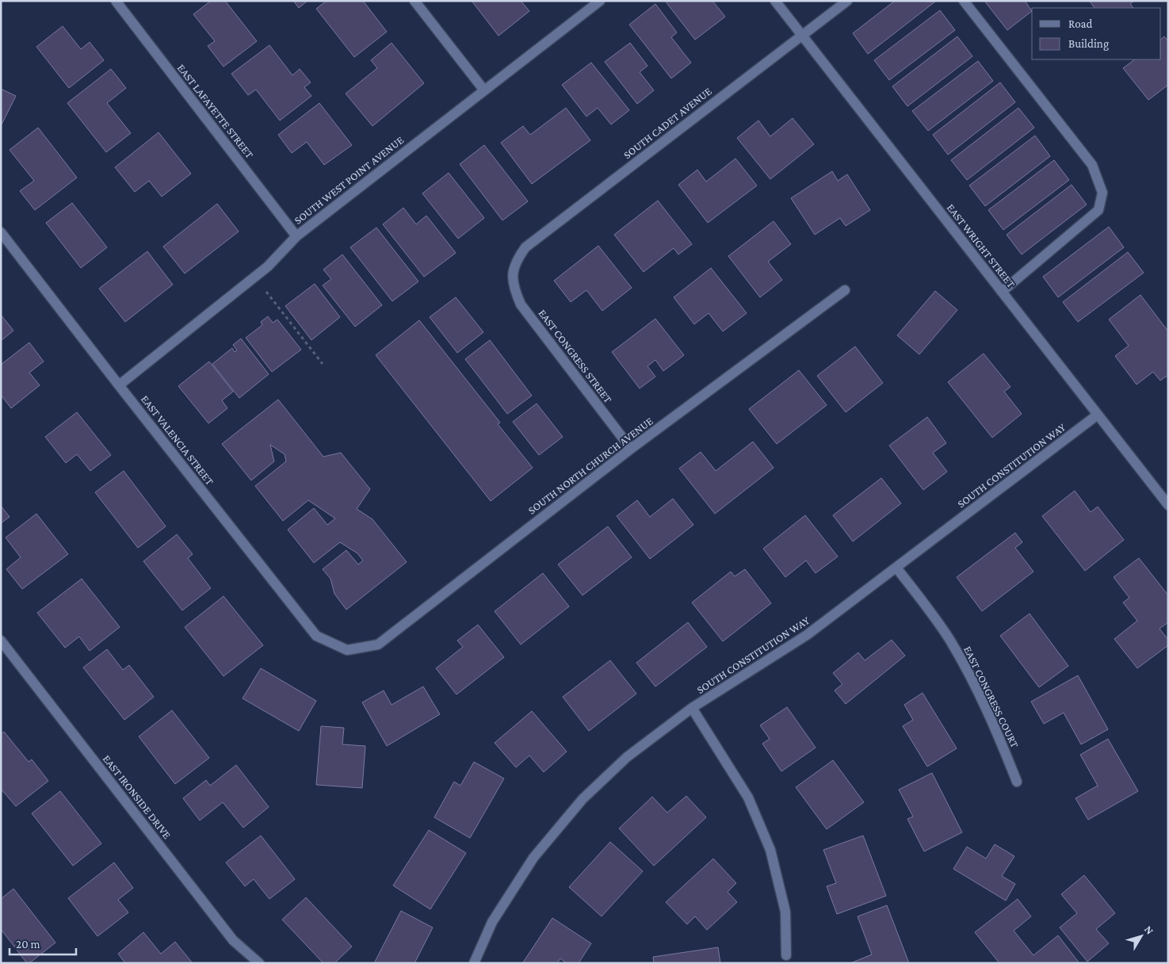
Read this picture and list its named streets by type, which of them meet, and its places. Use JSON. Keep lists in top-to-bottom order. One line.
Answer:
{"streets":{"street":["EAST LAFAYETTE STREET","SOUTH CADET AVENUE","SOUTH WEST POINT AVENUE","EAST WRIGHT STREET","EAST CONGRESS STREET","EAST VALENCIA STREET","SOUTH NORTH CHURCH AVENUE","SOUTH CONSTITUTION WAY","EAST CONGRESS COURT","EAST IRONSIDE DRIVE"]},"crossings":[["EAST LAFAYETTE STREET","SOUTH WEST POINT AVENUE"],["SOUTH CADET AVENUE","EAST WRIGHT STREET"],["SOUTH CADET AVENUE","EAST CONGRESS STREET"],["SOUTH WEST POINT AVENUE","EAST VALENCIA STREET"],["EAST WRIGHT STREET","SOUTH CONSTITUTION WAY"],["EAST CONGRESS STREET","SOUTH NORTH CHURCH AVENUE"],["EAST VALENCIA STREET","SOUTH NORTH CHURCH AVENUE"],["SOUTH CONSTITUTION WAY","EAST CONGRESS COURT"]],"legend":["Road","Building"],"scale_bar":"20 m","north":"top right"}
